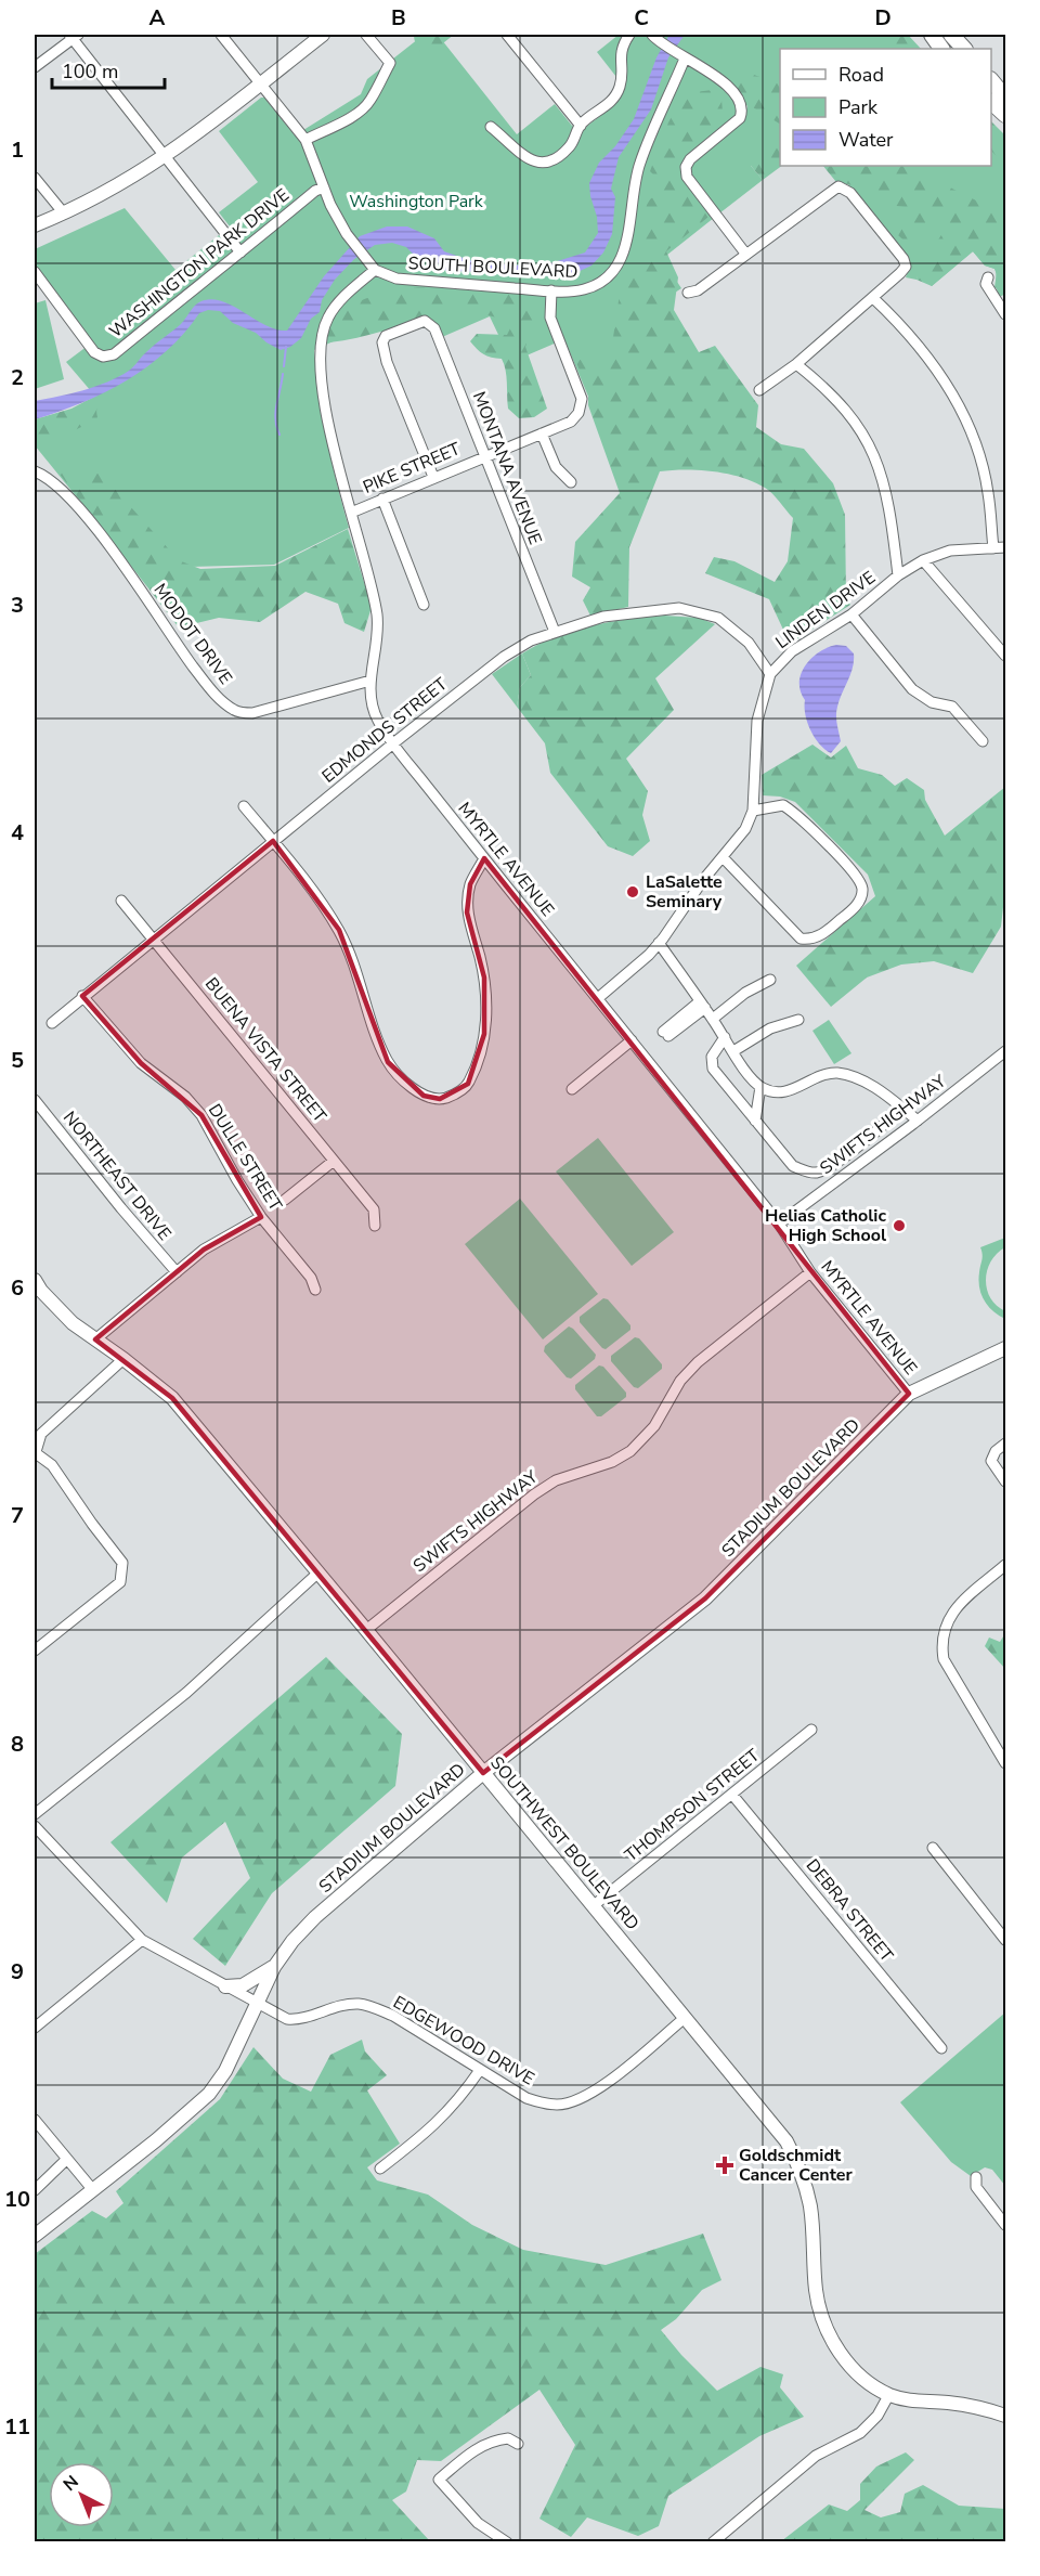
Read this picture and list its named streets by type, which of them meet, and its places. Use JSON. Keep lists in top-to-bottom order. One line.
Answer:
{"streets":{"main road":["STADIUM BOULEVARD","SOUTHWEST BOULEVARD"],"street":["WASHINGTON PARK DRIVE","SOUTH BOULEVARD","PIKE STREET","MONTANA AVENUE","LINDEN DRIVE","MODOT DRIVE","EDMONDS STREET","MYRTLE AVENUE","BUENA VISTA STREET","SWIFTS HIGHWAY","DULLE STREET","NORTHEAST DRIVE","THOMPSON STREET","DEBRA STREET","EDGEWOOD DRIVE"]},"crossings":[["SOUTH BOULEVARD","PIKE STREET"],["SOUTH BOULEVARD","MYRTLE AVENUE"],["PIKE STREET","MONTANA AVENUE"],["PIKE STREET","MYRTLE AVENUE"],["MONTANA AVENUE","EDMONDS STREET"],["LINDEN DRIVE","EDMONDS STREET"],["LINDEN DRIVE","MYRTLE AVENUE"],["MODOT DRIVE","MYRTLE AVENUE"],["EDMONDS STREET","MYRTLE AVENUE"],["EDMONDS STREET","BUENA VISTA STREET"],["EDMONDS STREET","DULLE STREET"],["MYRTLE AVENUE","SWIFTS HIGHWAY"],["MYRTLE AVENUE","STADIUM BOULEVARD"],["SWIFTS HIGHWAY","SOUTHWEST BOULEVARD"],["STADIUM BOULEVARD","SOUTHWEST BOULEVARD"],["STADIUM BOULEVARD","EDGEWOOD DRIVE"],["THOMPSON STREET","SOUTHWEST BOULEVARD"],["THOMPSON STREET","DEBRA STREET"],["SOUTHWEST BOULEVARD","EDGEWOOD DRIVE"]],"parks":["Washington Park"],"places":{"other":["LaSalette Seminary","Helias Catholic High School"],"health":["Goldschmidt Cancer Center"]},"legend":["Road","Park","Water"],"scale_bar":"100 m","north":"top left","grid":{"columns":["A","B","C","D"],"rows":["1","2","3","4","5","6","7","8","9","10","11"]}}
